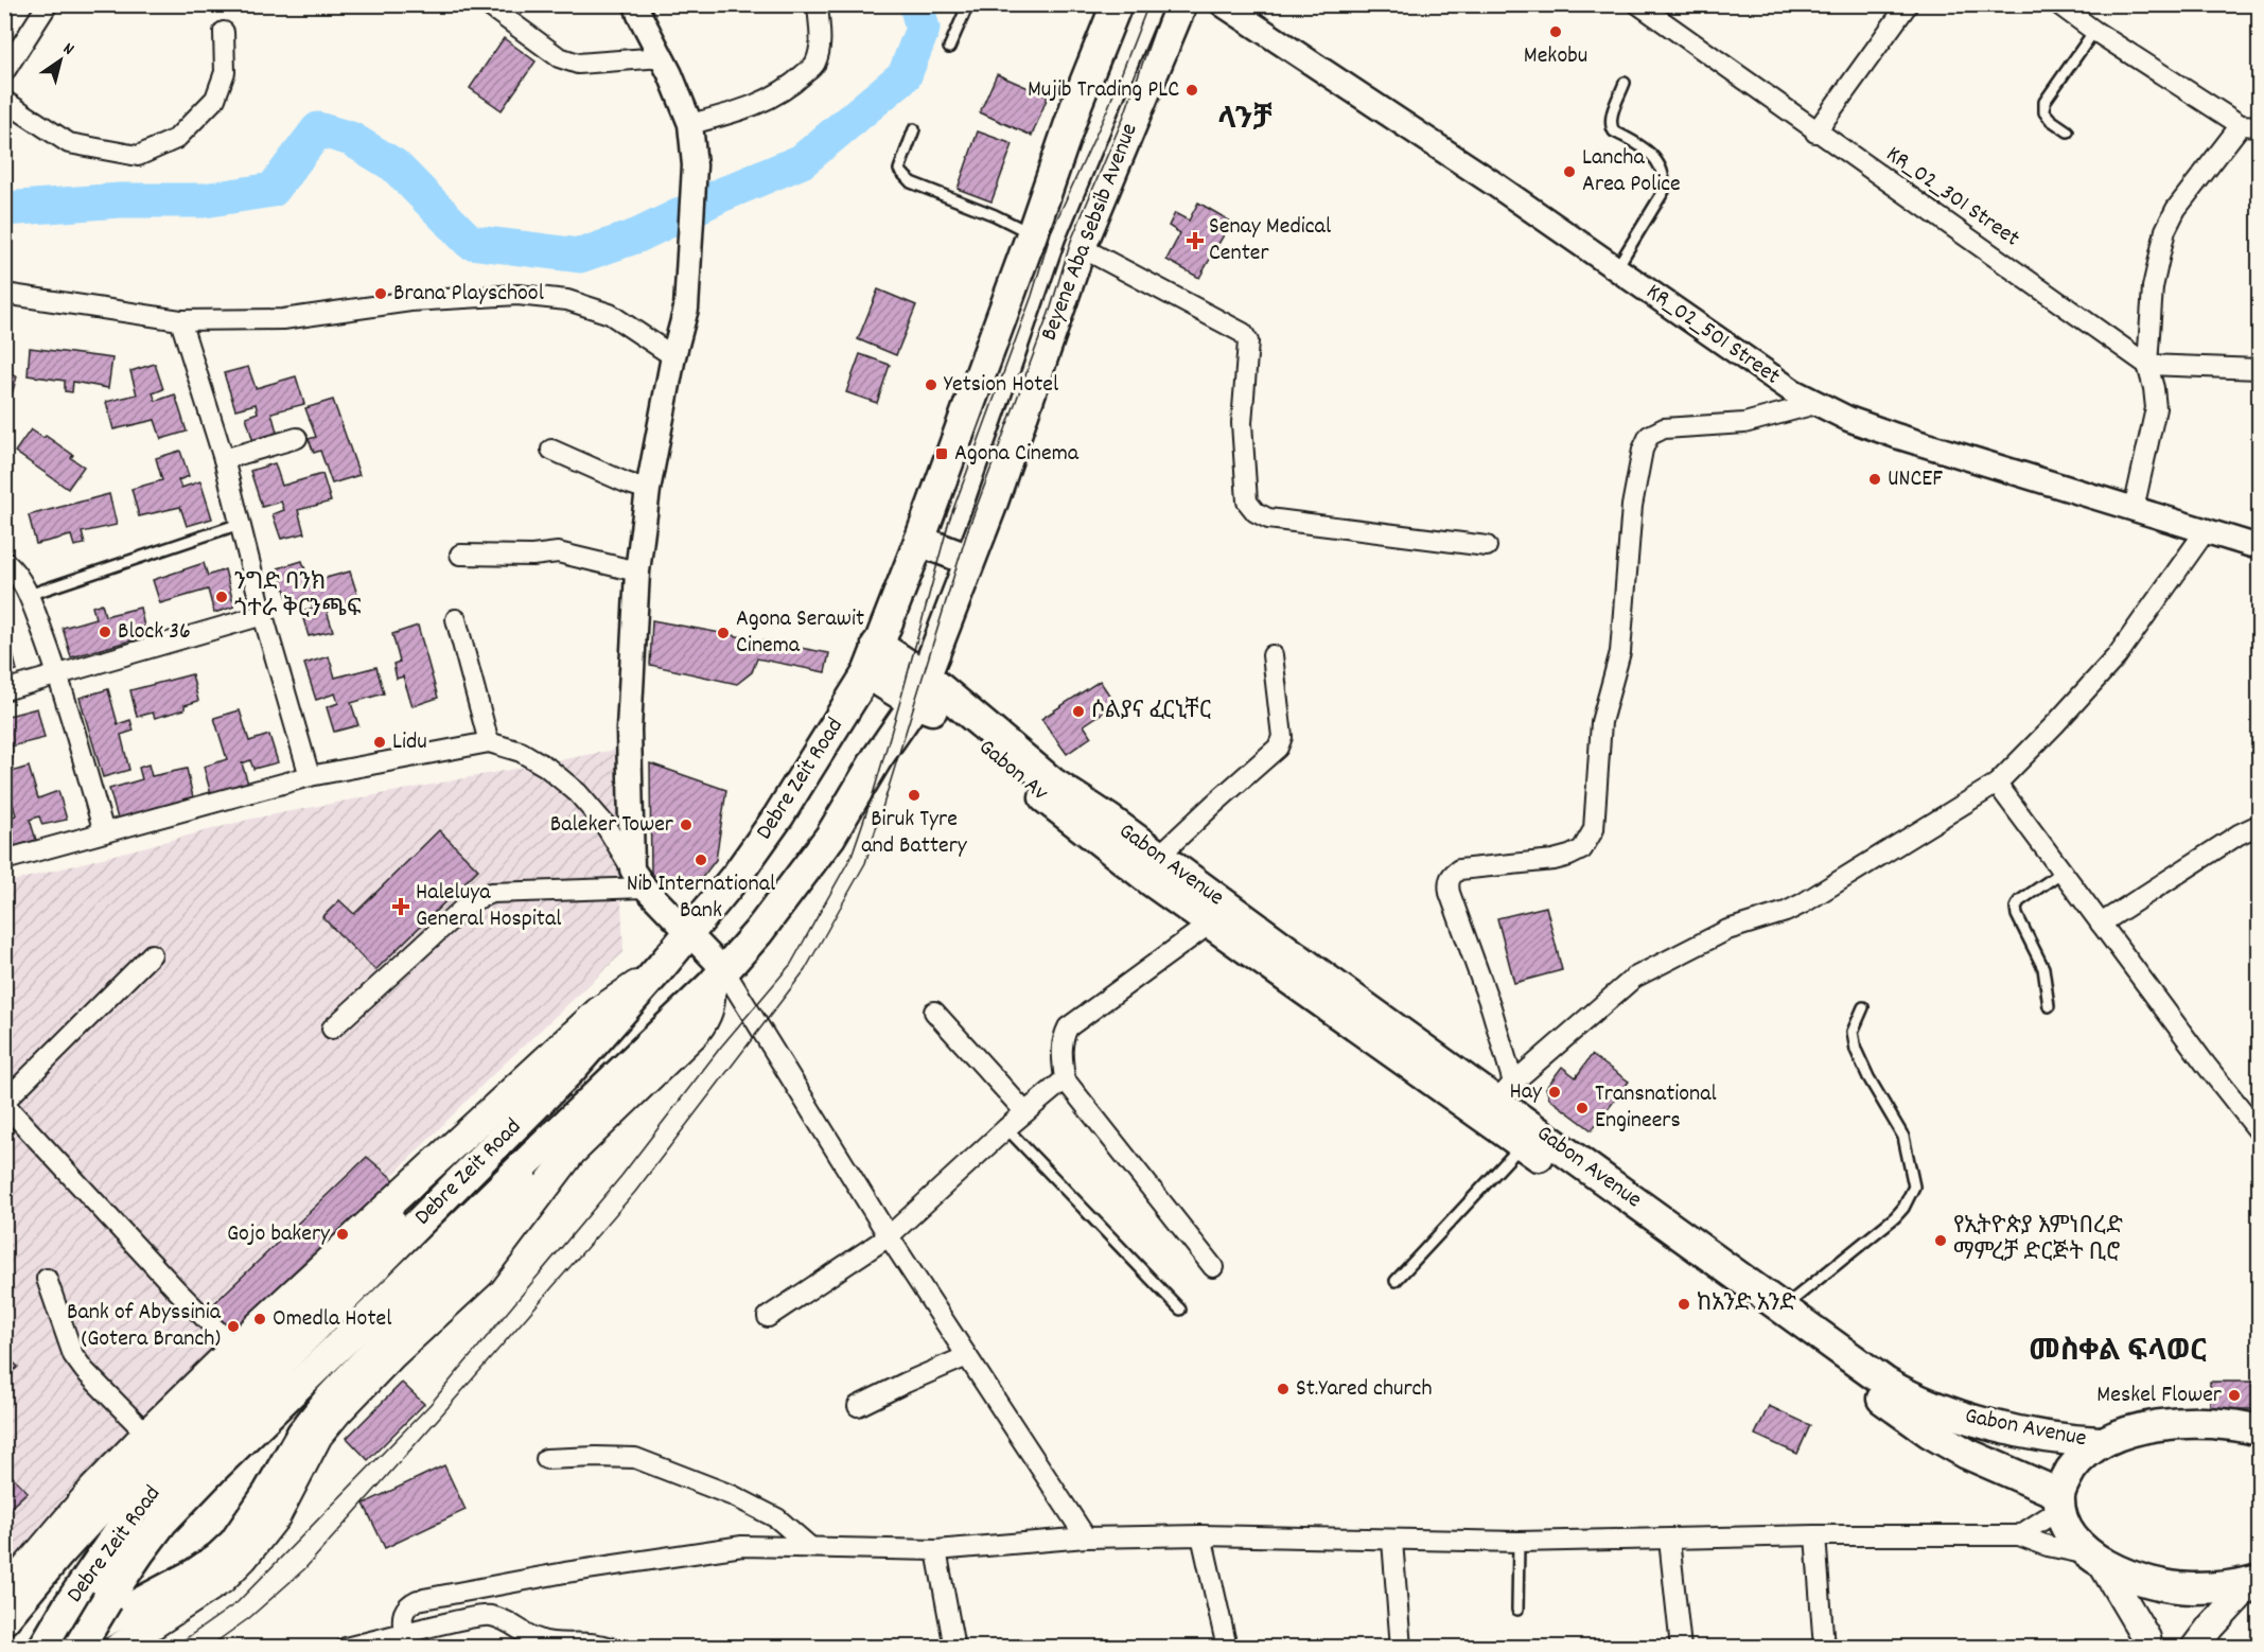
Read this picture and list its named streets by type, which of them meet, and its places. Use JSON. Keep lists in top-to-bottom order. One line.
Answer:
{"streets":{"main road":["Beyene Aba Sebsib Avenue","Gabon Av","Debre Zeit Road","Gabon Avenue"],"street":["KR_02_301 Street","KR_02_501 Street"]},"crossings":[["Beyene Aba Sebsib Avenue","Gabon Av"],["Gabon Av","Debre Zeit Road"],["Gabon Av","Gabon Avenue"]],"districts":["ላንቻ","መስቀል ፍላወር"],"places":{"other":["Mekobu","Mujib Trading PLC","Lancha Area Police","Brana Playschool","Yetsion Hotel","UNCEF","ንግድ ባንክ ጎተራ ቅርንጫፍ","Block 36","Agona Serawit Cinema","ሶልያና ፈርኒቸር","Lidu","Biruk Tyre and Battery","Baleker Tower","Nib International Bank","Hay","Transnational Engineers","Gojo bakery","የኢትዮጵያ እምነበረድ ማምረቻ ድርጅት ቢሮ","ከአንድ አንድ","Omedla Hotel","Bank of Abyssinia (Gotera Branch)","St.Yared church","Meskel Flower"],"health":["Senay Medical Center","Haleluya General Hospital"],"transit":["Agona Cinema"]},"north":"top right"}
